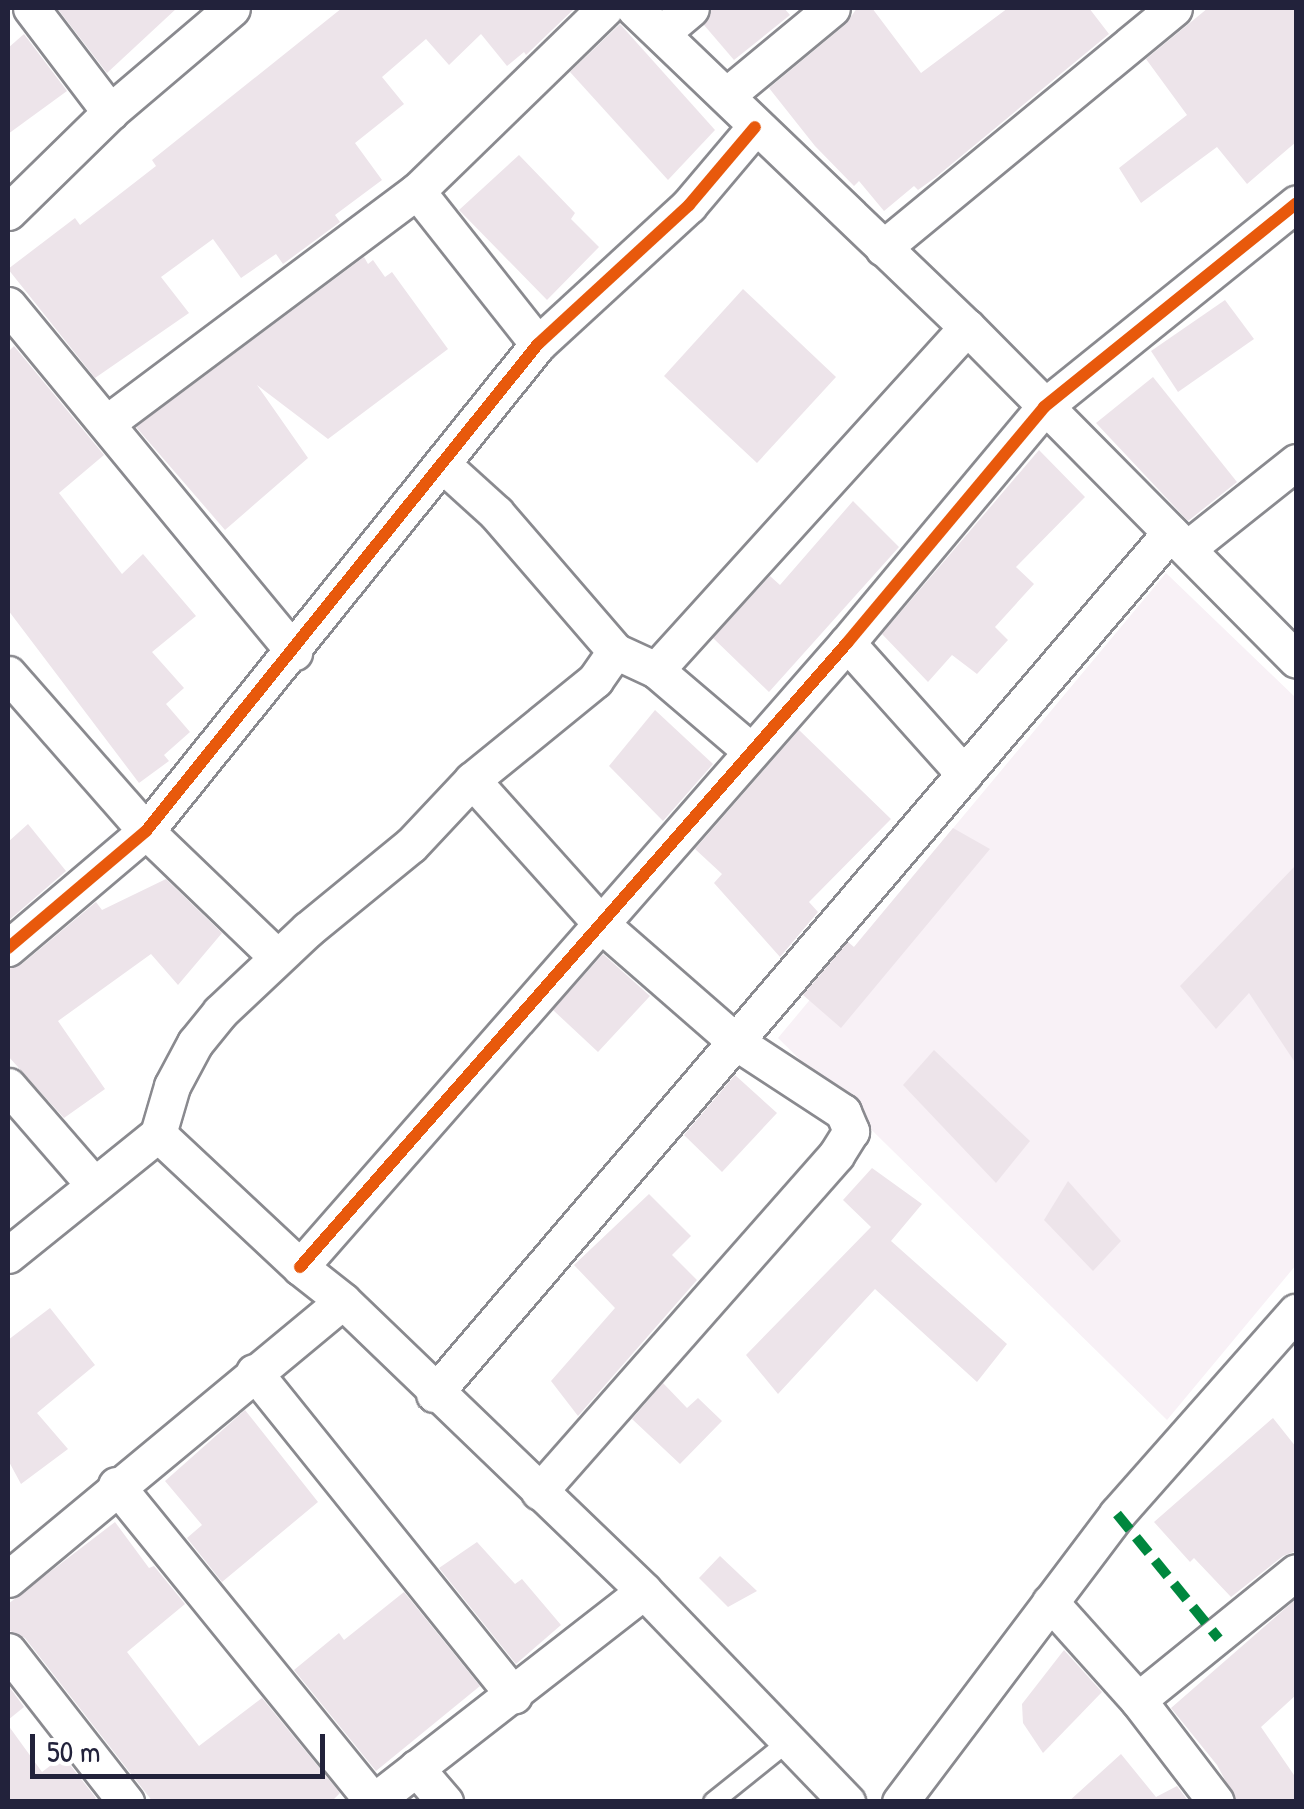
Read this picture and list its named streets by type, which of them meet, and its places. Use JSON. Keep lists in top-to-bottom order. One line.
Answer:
{"scale_bar":"50 m"}
